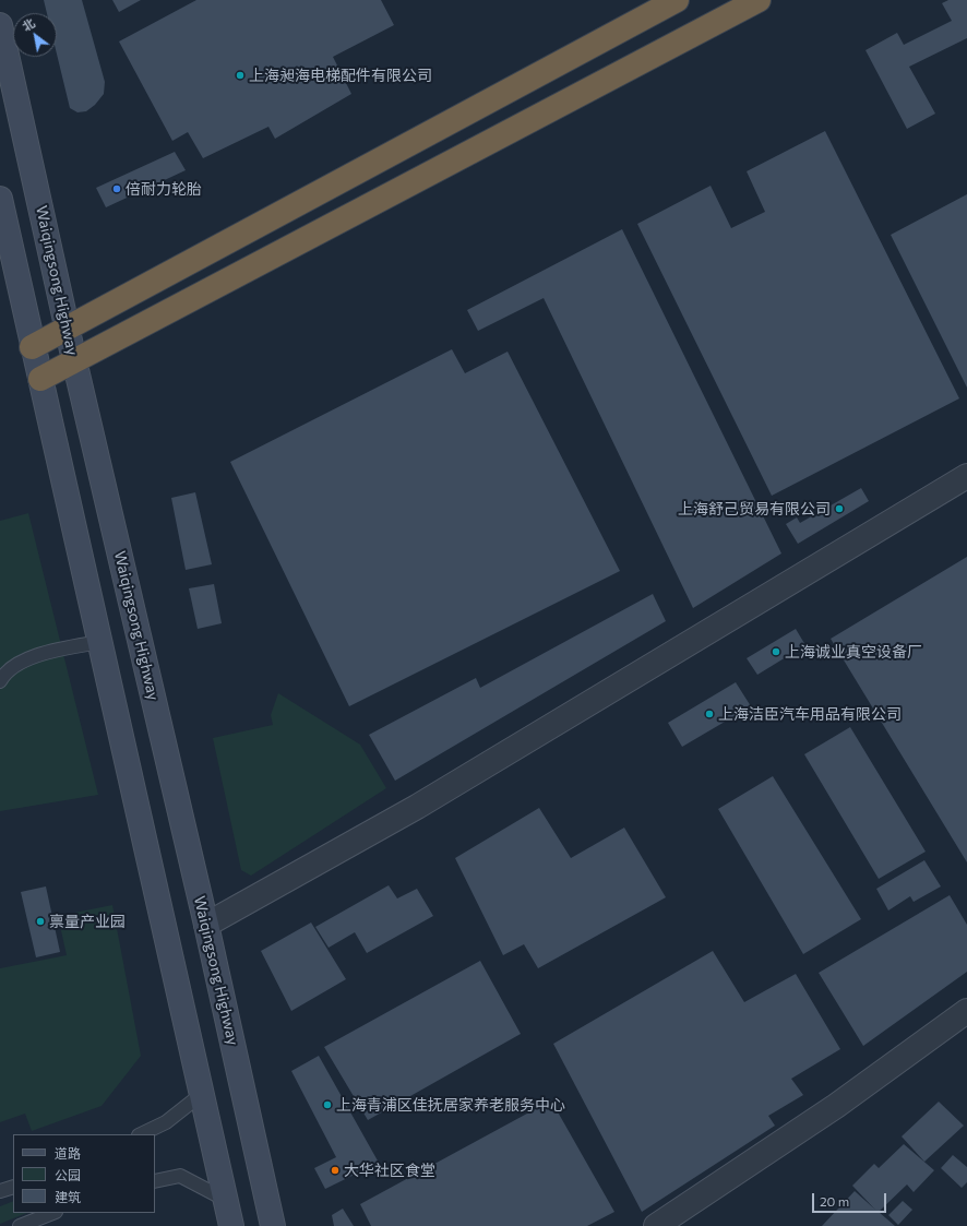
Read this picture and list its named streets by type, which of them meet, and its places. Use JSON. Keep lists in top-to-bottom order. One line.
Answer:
{"streets":{"main road":["Waiqingsong Highway"]},"places":["上海昶海电梯配件有限公司","倍耐力轮胎","上海舒己贸易有限公司","上海诚业真空设备厂","上海洁臣汽车用品有限公司","禀量产业园","上海青浦区佳抚居家养老服务中心","大华社区食堂"],"legend":["道路","公园","建筑"],"scale_bar":"20 m","north":"top left"}
